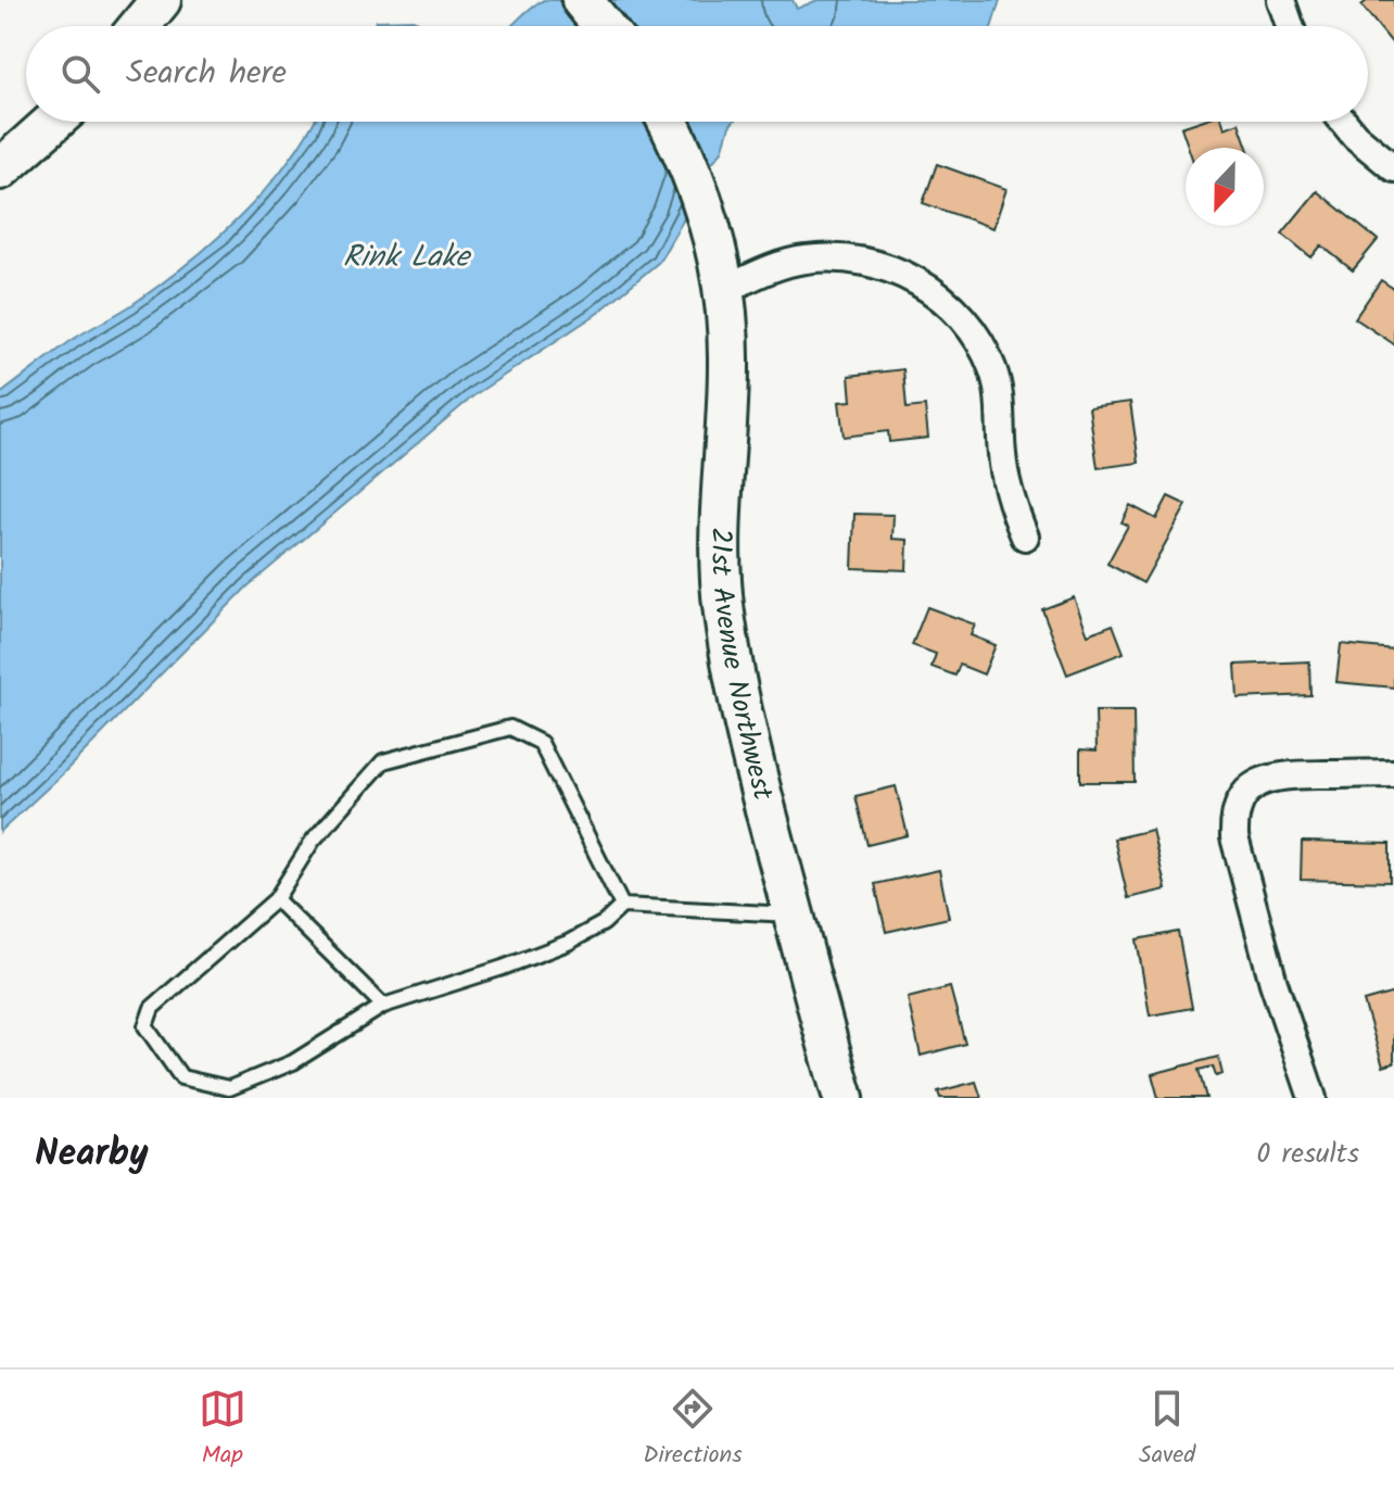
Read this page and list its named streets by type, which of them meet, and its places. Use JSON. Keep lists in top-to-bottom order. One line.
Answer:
{"streets":{"street":["21st Avenue Northwest"]},"water":["Rink Lake"],"north":"bottom","page":{"search":"Search here","heading":["Nearby","0 results"],"nav":["Map","Directions","Saved"]}}
